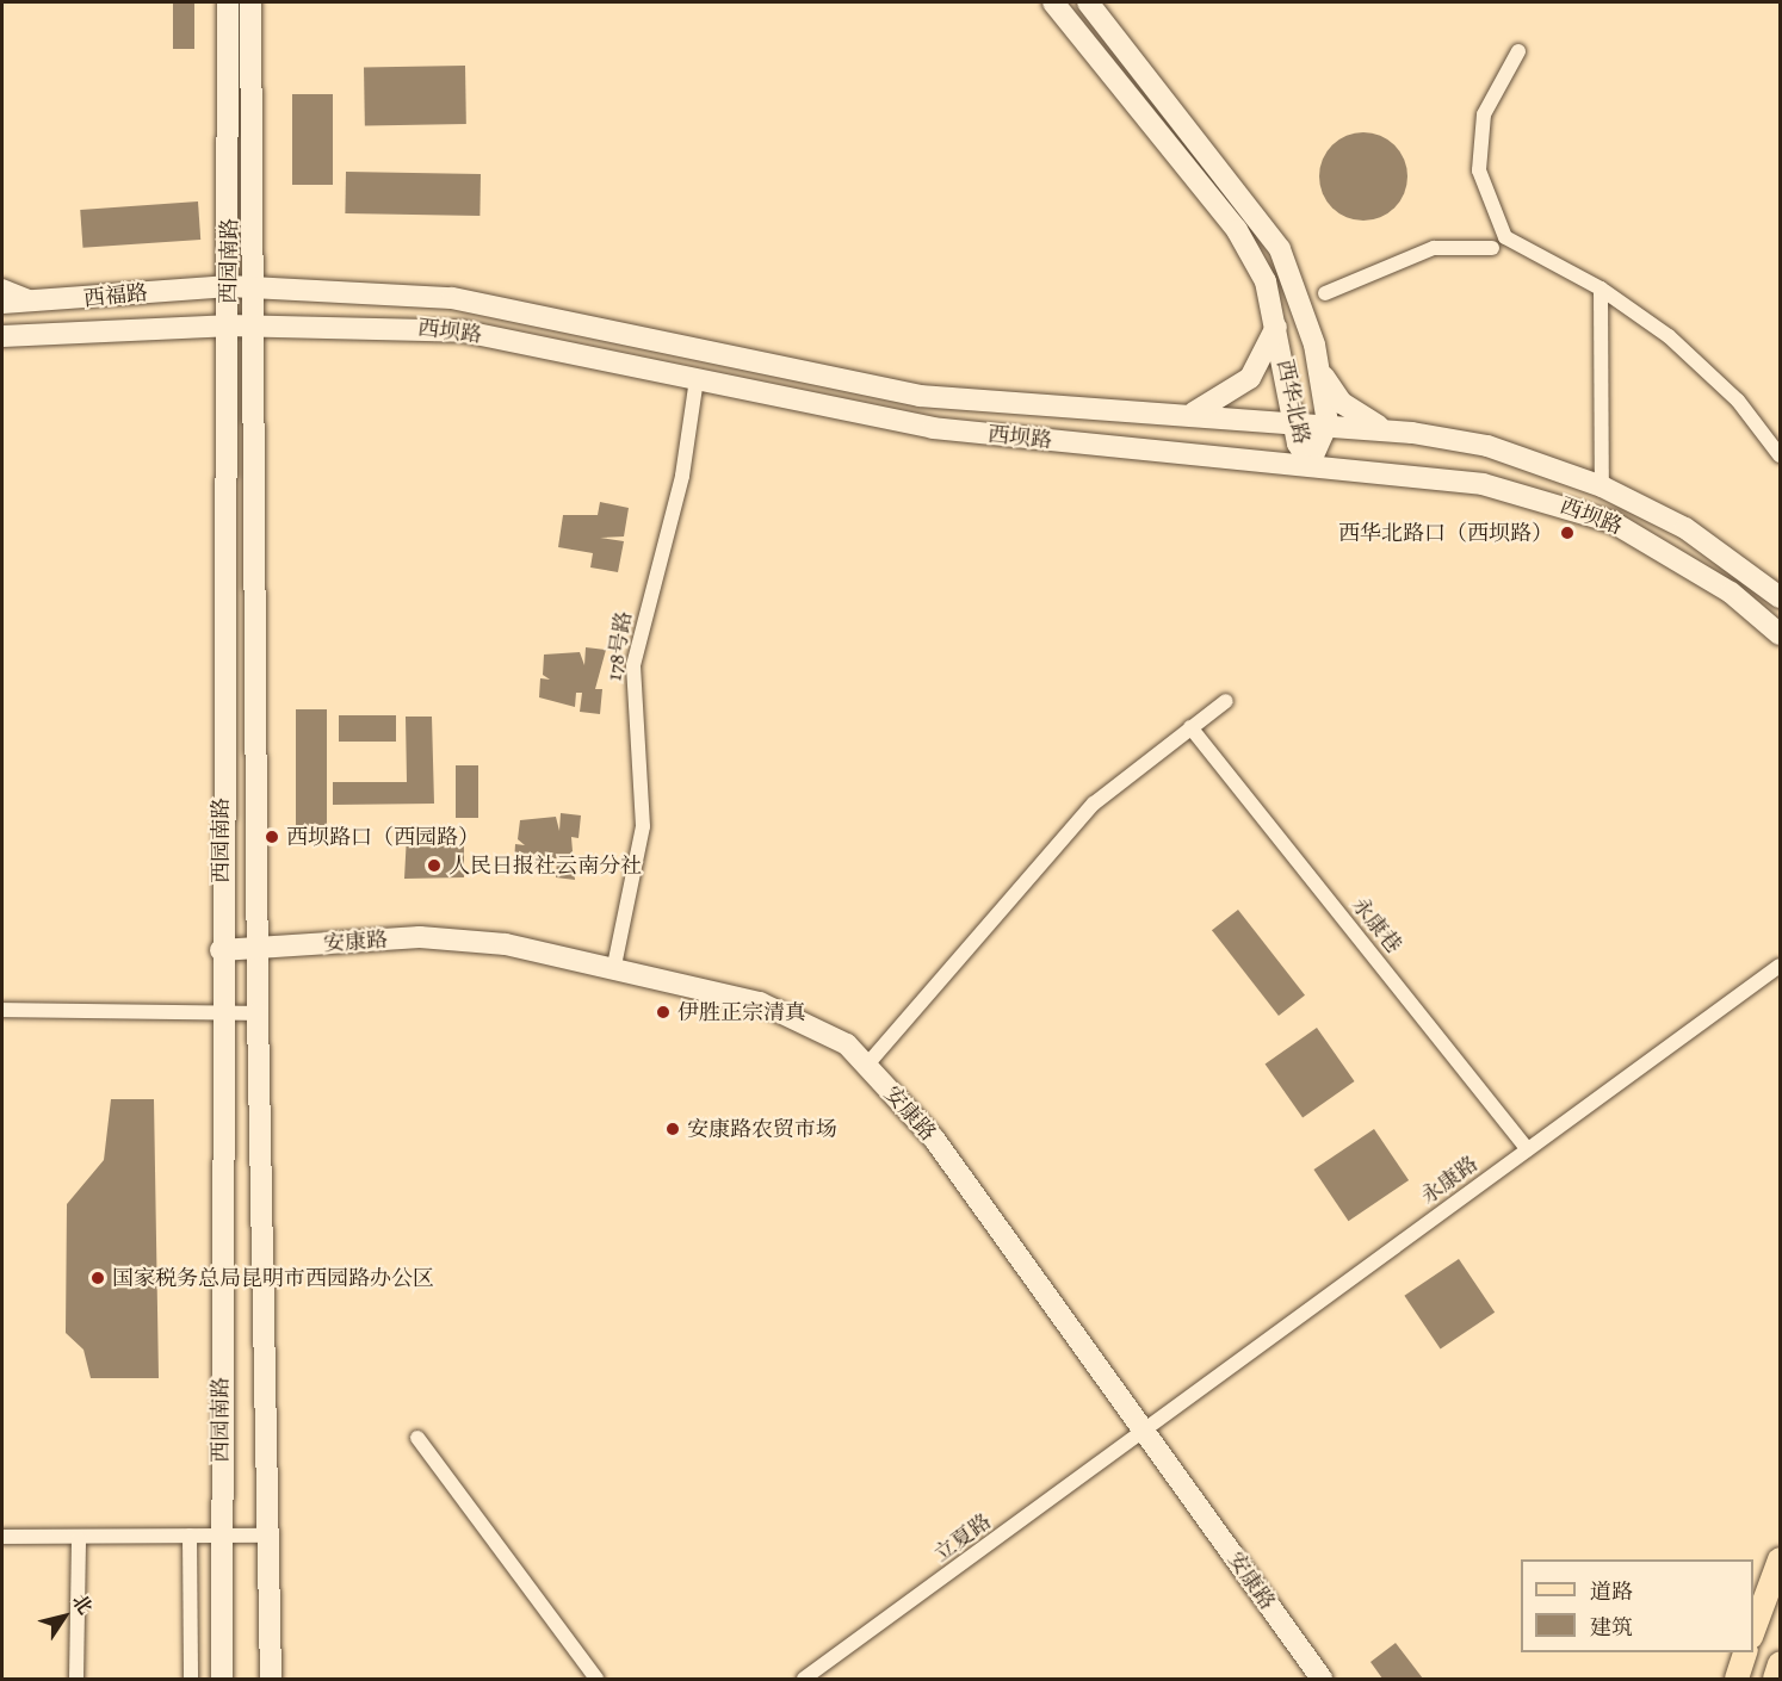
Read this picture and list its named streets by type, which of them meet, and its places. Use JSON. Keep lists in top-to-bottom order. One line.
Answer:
{"streets":{"main road":["西园南路","西福路","西坝路","西华北路","安康路"],"street":["178号路","永康巷","永康路","立夏路"]},"crossings":[["西园南路","西福路"],["西园南路","西坝路"],["西园南路","安康路"],["西福路","西坝路"],["西坝路","西华北路"],["西坝路","178号路"],["178号路","安康路"],["永康巷","永康路"],["安康路","永康路"],["安康路","立夏路"],["永康路","立夏路"]],"places":["西华北路口（西坝路）","西坝路口（西园路）","人民日报社云南分社","伊胜正宗清真","安康路农贸市场","国家税务总局昆明市西园路办公区"],"legend":["道路","建筑"],"north":"top right"}
